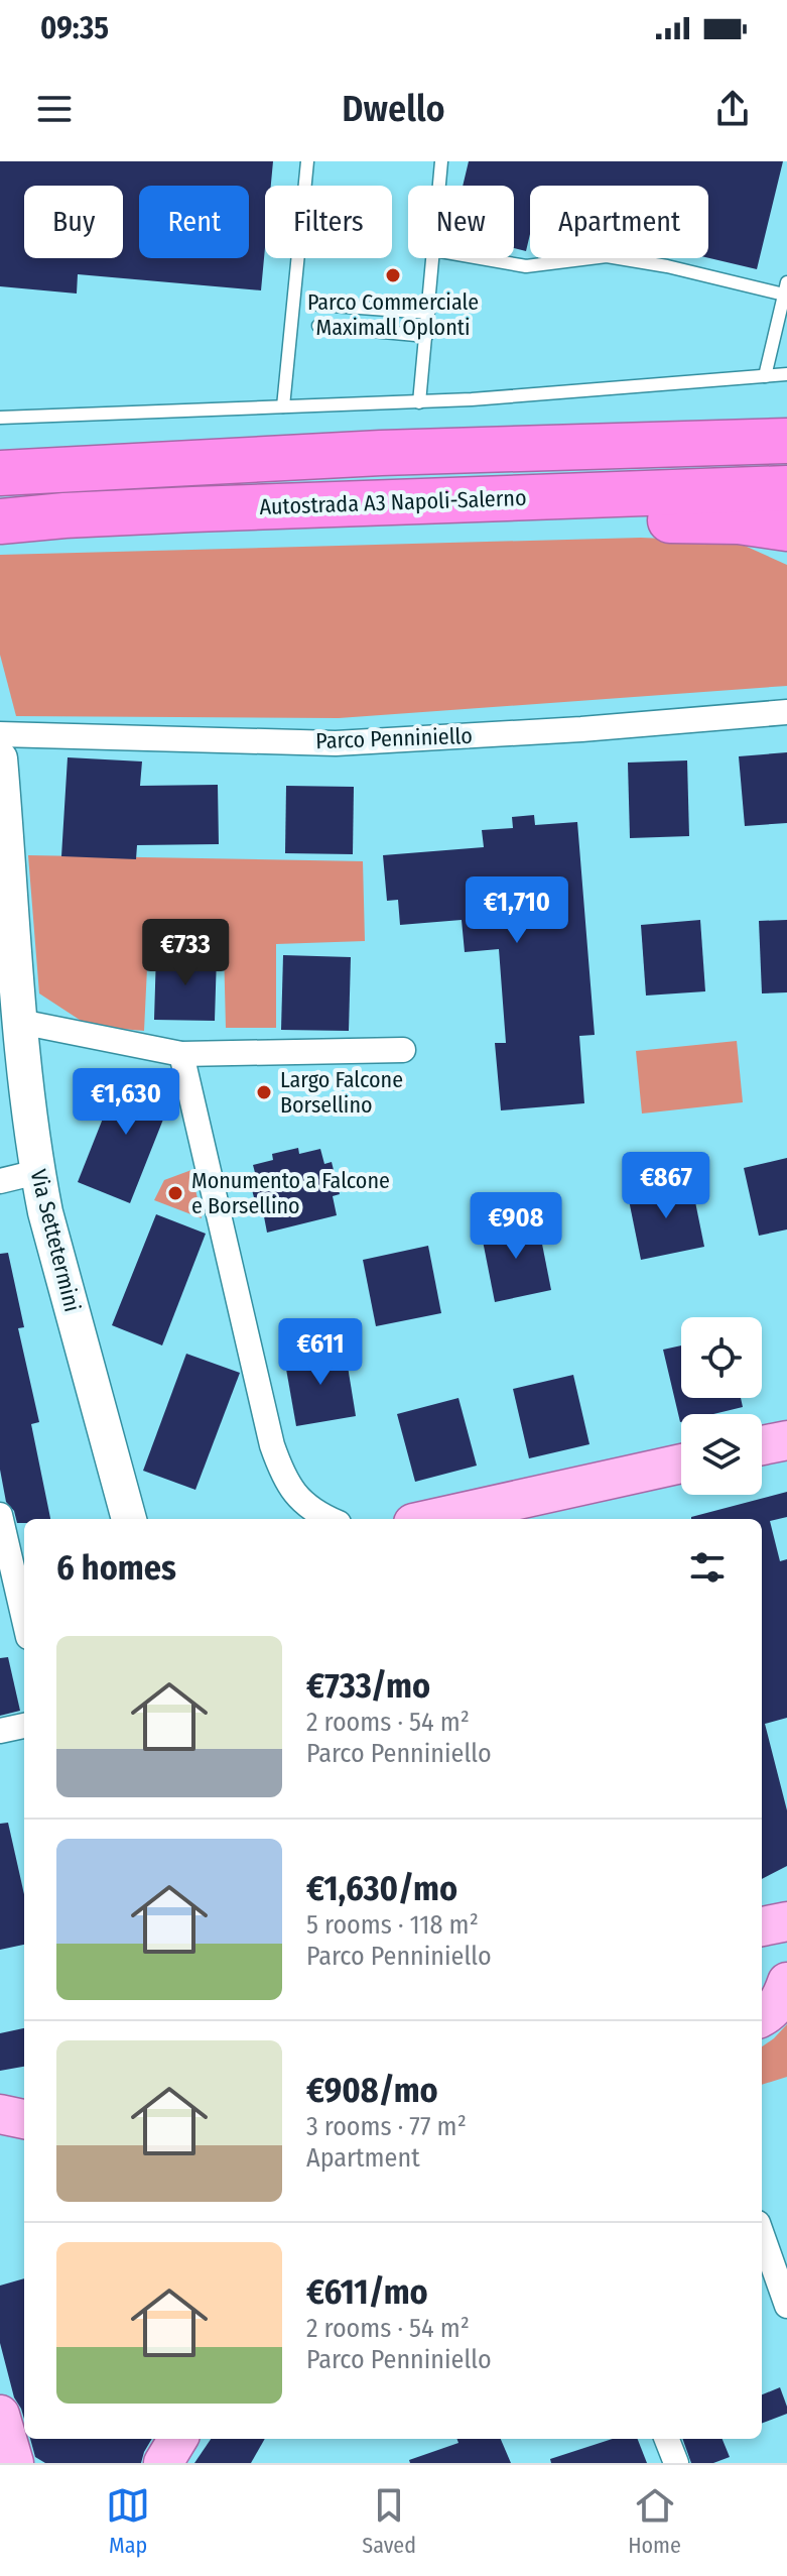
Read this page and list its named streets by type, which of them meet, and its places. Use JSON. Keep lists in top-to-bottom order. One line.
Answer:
{"streets":{"main road":["Via Settetermini"],"street":["Parco Penniniello"]},"places":["Parco Commerciale Maximall Oplonti","Largo Falcone Borsellino","Monumento a Falcone e Borsellino"],"page":{"status":"09:35","header":"Dwello","chip":["Buy","Rent","Filters","New","Apartment"],"price":["€1,710","€733","€1,630","€867","€908","€611"],"heading":"6 homes","list":[{"name":"€733/mo","note":"2 rooms · 54 m² · Parco Penniniello"},{"name":"€1,630/mo","note":"5 rooms · 118 m² · Parco Penniniello"},{"name":"€908/mo","note":"3 rooms · 77 m² · Apartment"},{"name":"€611/mo","note":"2 rooms · 54 m² · Parco Penniniello"}],"tabs":["Map","Saved","Home"]}}
